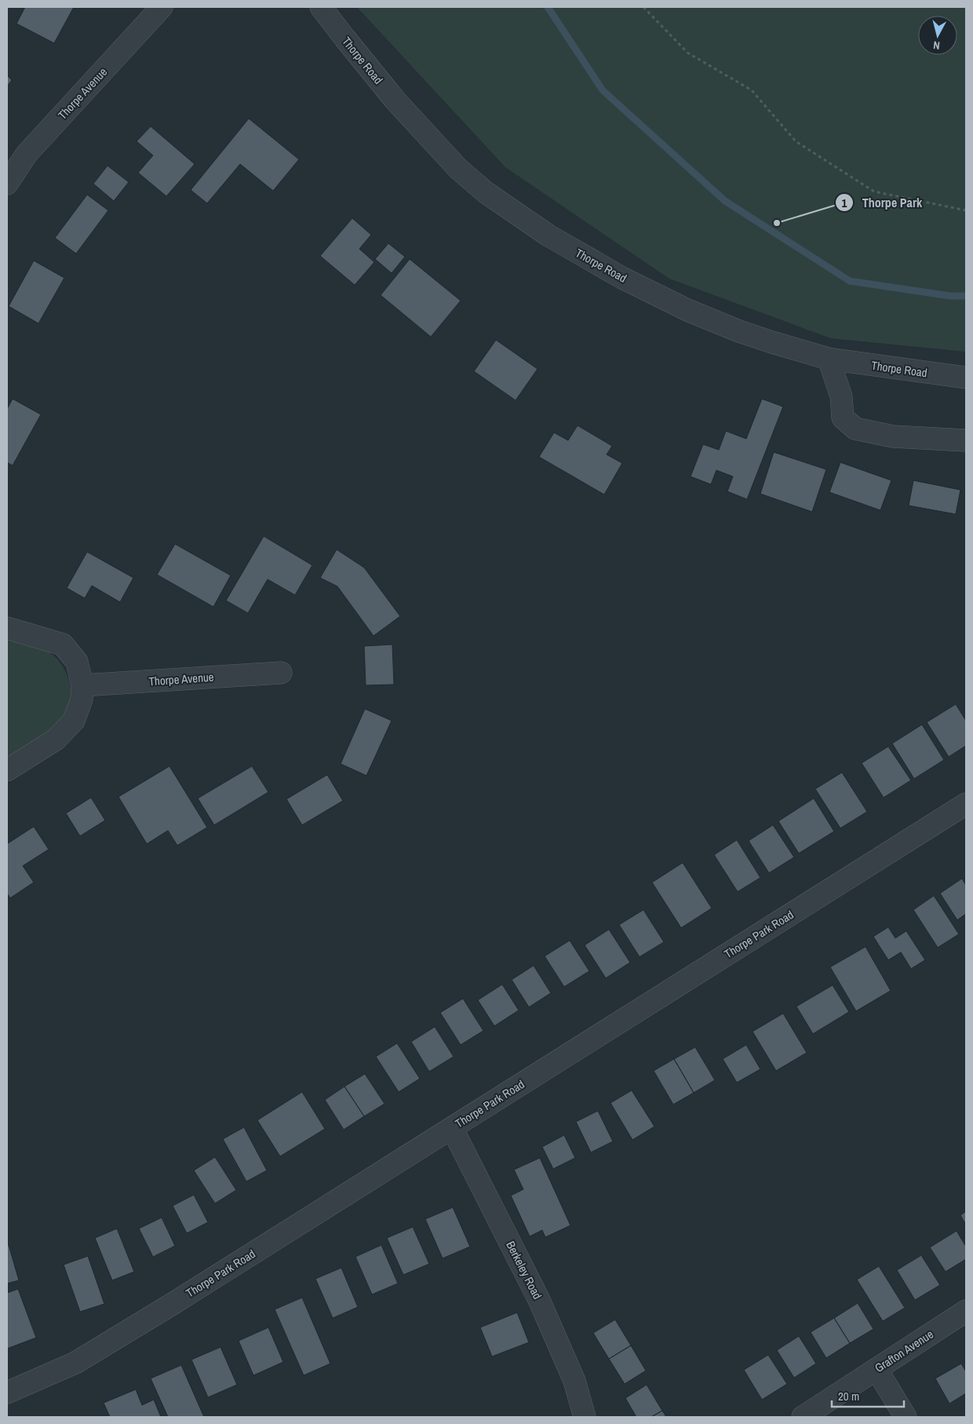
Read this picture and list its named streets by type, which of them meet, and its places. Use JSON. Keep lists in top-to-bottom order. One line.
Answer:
{"streets":{"street":["Thorpe Road","Thorpe Avenue","Thorpe Park Road","Berkeley Road","Grafton Avenue"]},"crossings":[["Thorpe Park Road","Berkeley Road"]],"places":["Thorpe Park"],"scale_bar":"20 m","north":"bottom"}
